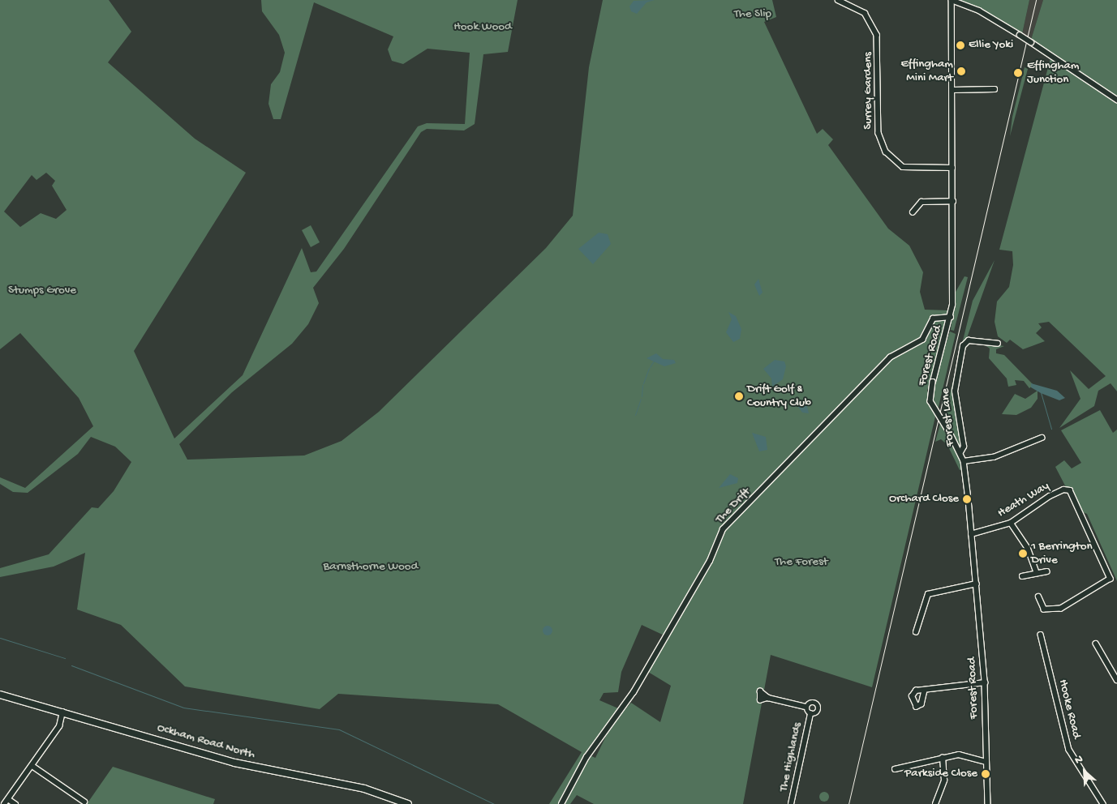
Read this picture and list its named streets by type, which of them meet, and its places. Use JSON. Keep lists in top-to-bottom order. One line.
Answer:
{"streets":{"main road":["Ockham Road North"],"street":["Surrey Gardens","Forest Road","Forest Lane","Heath Way","The Drift","Hooke Road","The Highlands"]},"crossings":[["Surrey Gardens","Forest Road"],["Forest Road","Forest Lane"],["Forest Road","Heath Way"],["Forest Road","The Drift"]],"parks":["The Slip","Hook Wood","Stumps Grove","The Forest","Barnsthorne Wood"],"places":["Ellie Yoki","Effingham Mini Mart","Effingham Junction","Drift Golf & Country Club","Orchard Close","1 Berrington Drive","Parkside Close"],"north":"top left"}
